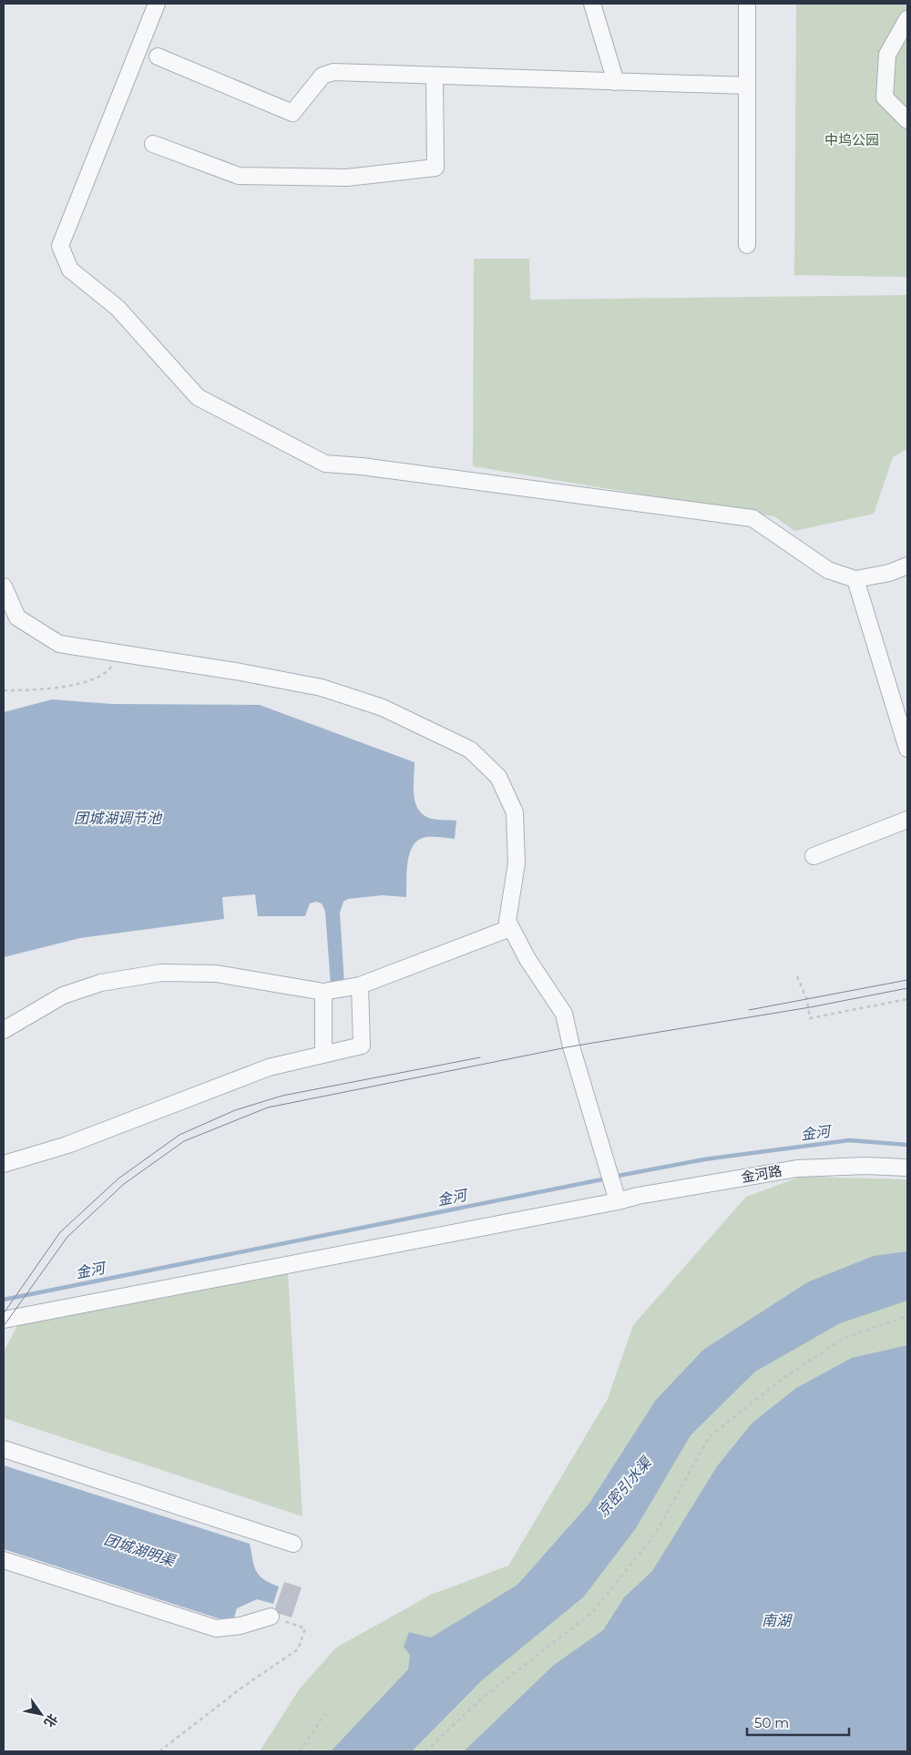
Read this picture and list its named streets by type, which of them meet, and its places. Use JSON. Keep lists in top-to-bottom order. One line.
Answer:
{"streets":{"street":["金河路"]},"water":["团城湖调节池","金河","京密引水渠","团城湖明渠","南湖"],"parks":["中坞公园"],"scale_bar":"50 m","north":"bottom right"}
